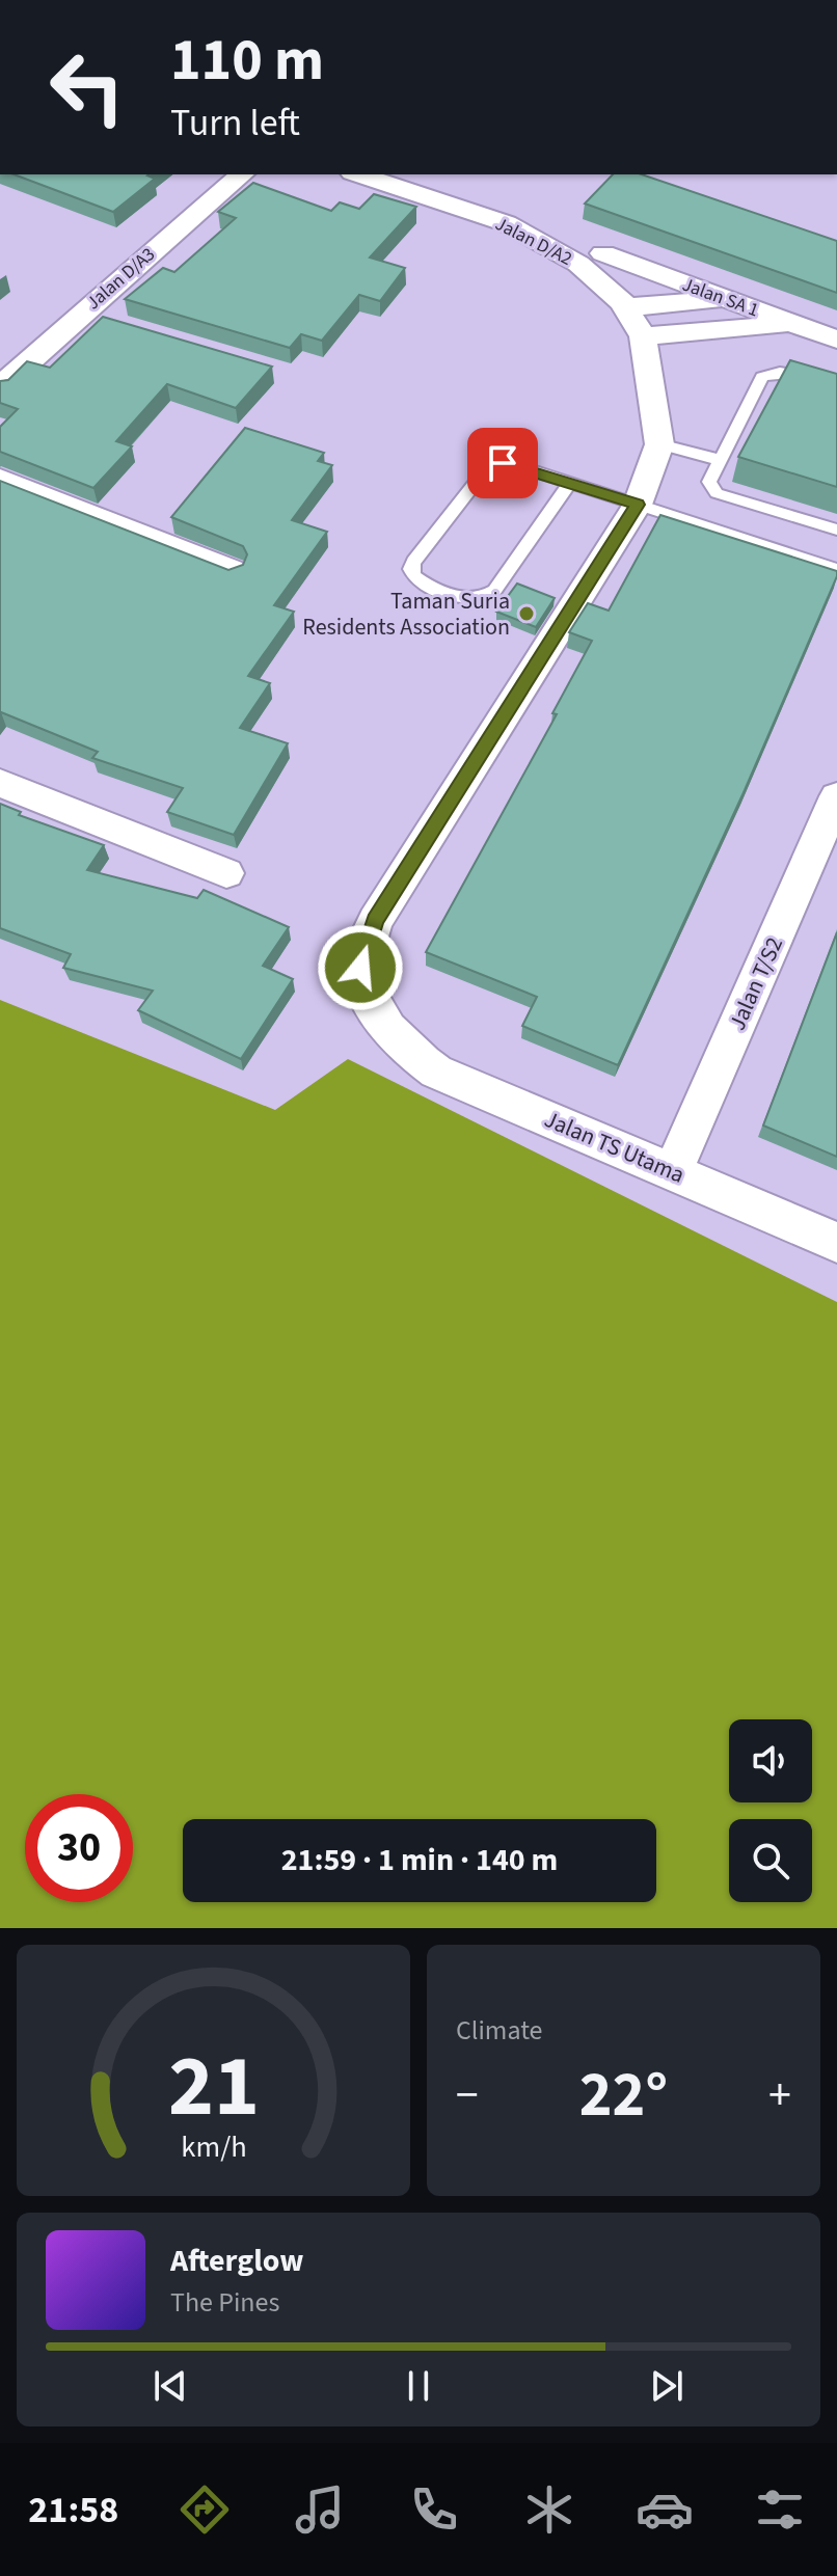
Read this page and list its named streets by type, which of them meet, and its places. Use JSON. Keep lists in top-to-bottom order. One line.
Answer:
{"streets":{"street":["Jalan D/A2","Jalan D/A3","Jalan SA 1","Jalan T/S2","Jalan TS Utama"]},"crossings":[["Jalan D/A2","Jalan SA 1"],["Jalan D/A2","Jalan TS Utama"],["Jalan T/S2","Jalan TS Utama"]],"places":["Taman Suria Residents Association"],"page":{"turn":["110 m","Turn left"],"limit":"30","trip":"21:59 · 1 min · 140 m","tile":"Climate","heat":["−","22°","+"],"song":["Afterglow","The Pines"],"tabs":"21:58","gauge":["21","km/h"]}}
